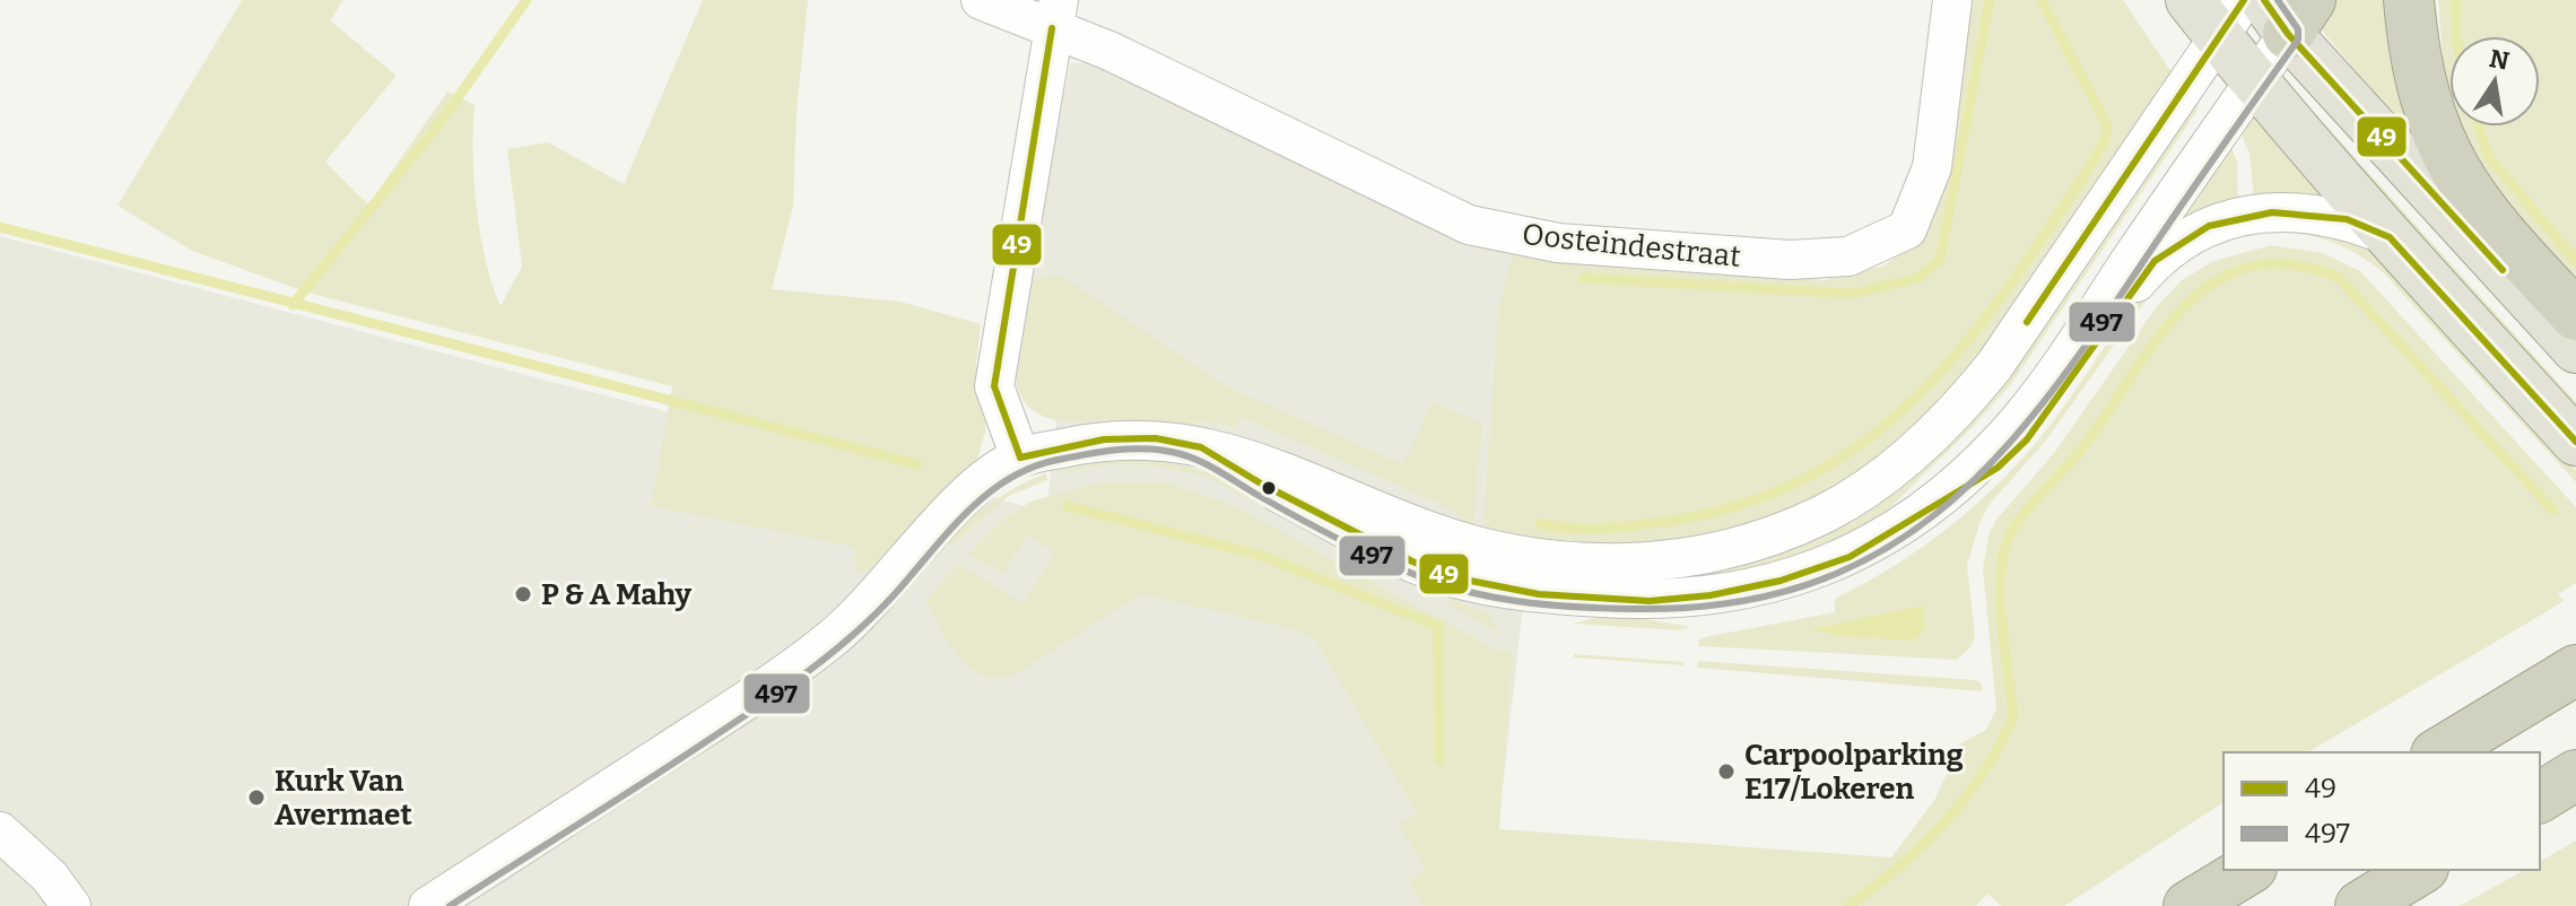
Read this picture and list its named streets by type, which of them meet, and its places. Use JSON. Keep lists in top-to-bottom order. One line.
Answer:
{"streets":{"street":["Oosteindestraat"]},"places":["P & A Mahy","Carpoolparking E17/Lokeren","Kurk Van Avermaet"],"lines":["transit line 49","transit line 497"],"legend":["49","497"],"north":"top"}
